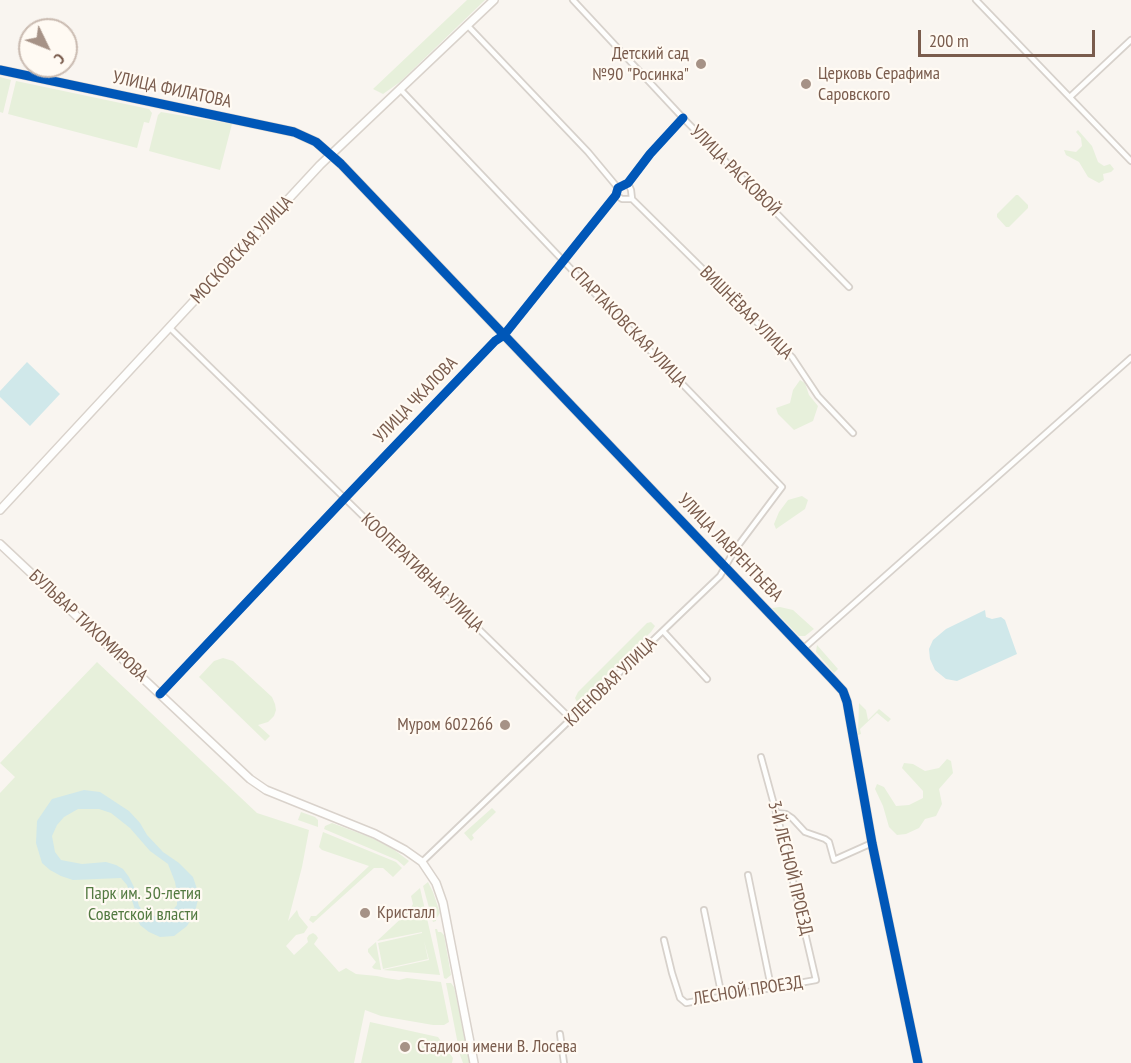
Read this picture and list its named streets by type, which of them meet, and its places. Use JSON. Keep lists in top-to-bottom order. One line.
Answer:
{"streets":{"street":["УЛИЦА ФИЛАТОВА","УЛИЦА РАСКОВОЙ","МОСКОВСКАЯ УЛИЦА","ВИШНЁВАЯ УЛИЦА","СПАРТАКОВСКАЯ УЛИЦА","УЛИЦА ЧКАЛОВА","УЛИЦА ЛАВРЕНТЬЕВА","КООПЕРАТИВНАЯ УЛИЦА","БУЛЬВАР ТИХОМИРОВА","КЛЕНОВАЯ УЛИЦА","3-Й ЛЕСНОЙ ПРОЕЗД","ЛЕСНОЙ ПРОЕЗД"]},"crossings":[["УЛИЦА ФИЛАТОВА","МОСКОВСКАЯ УЛИЦА"],["УЛИЦА ФИЛАТОВА","УЛИЦА ЛАВРЕНТЬЕВА"],["МОСКОВСКАЯ УЛИЦА","СПАРТАКОВСКАЯ УЛИЦА"],["МОСКОВСКАЯ УЛИЦА","УЛИЦА ЛАВРЕНТЬЕВА"],["МОСКОВСКАЯ УЛИЦА","КООПЕРАТИВНАЯ УЛИЦА"],["СПАРТАКОВСКАЯ УЛИЦА","УЛИЦА ЧКАЛОВА"],["СПАРТАКОВСКАЯ УЛИЦА","КЛЕНОВАЯ УЛИЦА"],["УЛИЦА ЧКАЛОВА","УЛИЦА ЛАВРЕНТЬЕВА"],["УЛИЦА ЧКАЛОВА","КООПЕРАТИВНАЯ УЛИЦА"],["УЛИЦА ЧКАЛОВА","БУЛЬВАР ТИХОМИРОВА"],["УЛИЦА ЛАВРЕНТЬЕВА","КЛЕНОВАЯ УЛИЦА"],["КООПЕРАТИВНАЯ УЛИЦА","КЛЕНОВАЯ УЛИЦА"],["БУЛЬВАР ТИХОМИРОВА","КЛЕНОВАЯ УЛИЦА"],["3-Й ЛЕСНОЙ ПРОЕЗД","ЛЕСНОЙ ПРОЕЗД"]],"parks":["Парк им. 50-летия Советской власти"],"places":["Детский сад №90 \"Росинка\"","Церковь Серафима Саровского","Муром 602266","Кристалл","Стадион имени В. Лосева"],"scale_bar":"200 m","north":"bottom right"}
